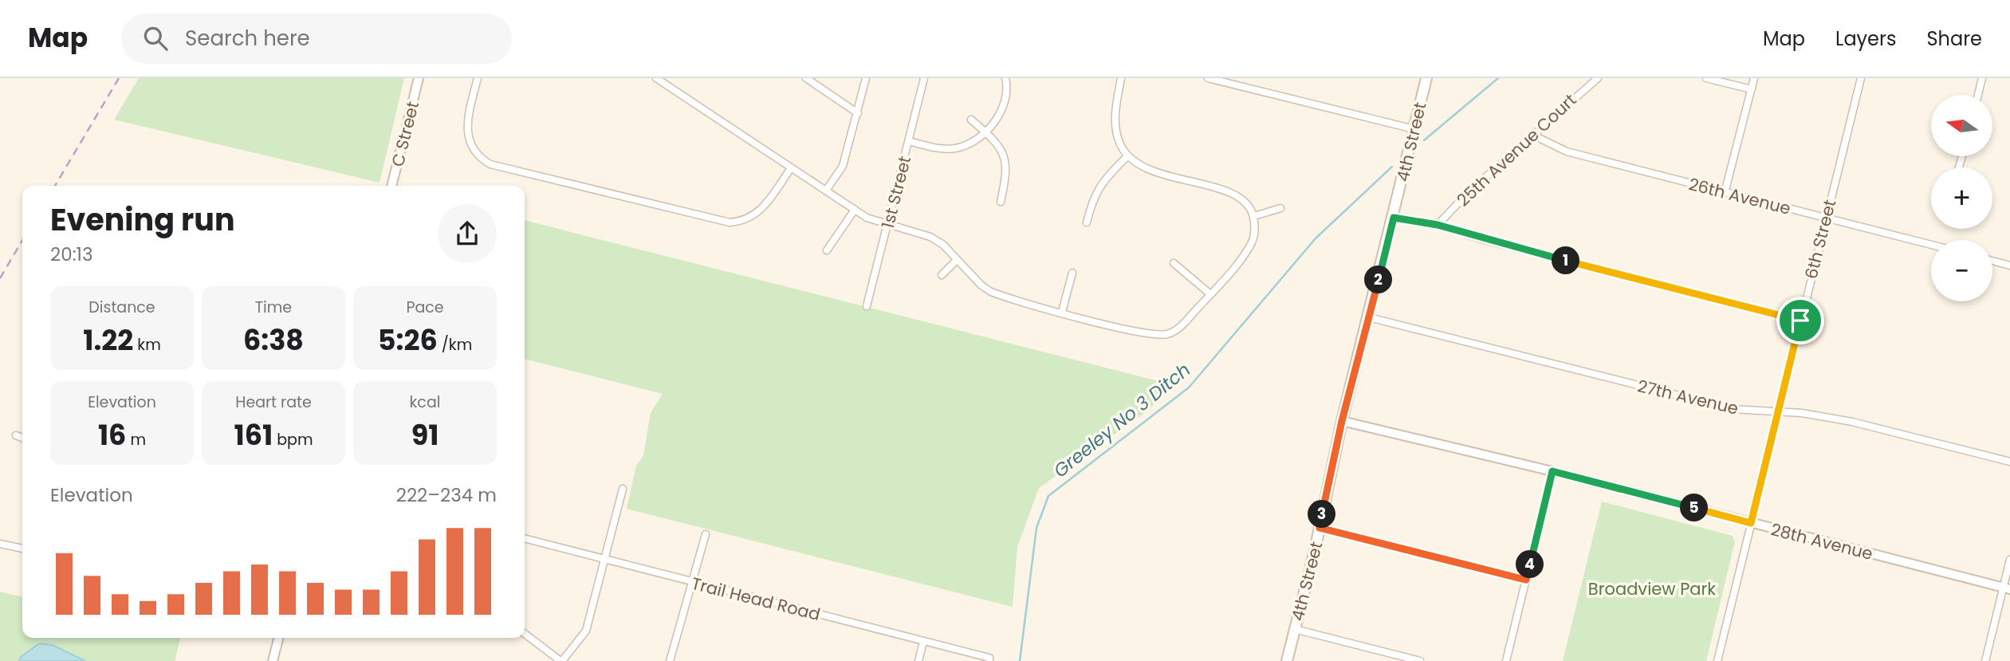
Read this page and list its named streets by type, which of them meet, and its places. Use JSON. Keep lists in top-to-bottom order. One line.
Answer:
{"streets":{"main road":["4th Street"],"street":["C Street","25th Avenue Court","1st Street","26th Avenue","6th Street","27th Avenue","28th Avenue","Trail Head Road"]},"crossings":[["4th Street","27th Avenue"],["4th Street","28th Avenue"],["25th Avenue Court","26th Avenue"],["26th Avenue","6th Street"],["6th Street","27th Avenue"],["6th Street","28th Avenue"]],"water":["Greeley No 3 Ditch"],"parks":["Broadview Park"],"north":"left","page":{"header":"Map","search":"Search here","nav":["Map","Layers","Share"],"map_buttons":["+","−"],"heading":["Evening run","20:13"],"pins":["1","2","5","3","4"],"stats":[["Distance","1.22 km"],["Time","6:38"],["Pace","5:26 /km"],["Elevation","16 m"],["Heart rate","161 bpm"],["kcal","91"]],"chart":["Elevation","222–234 m"]}}
